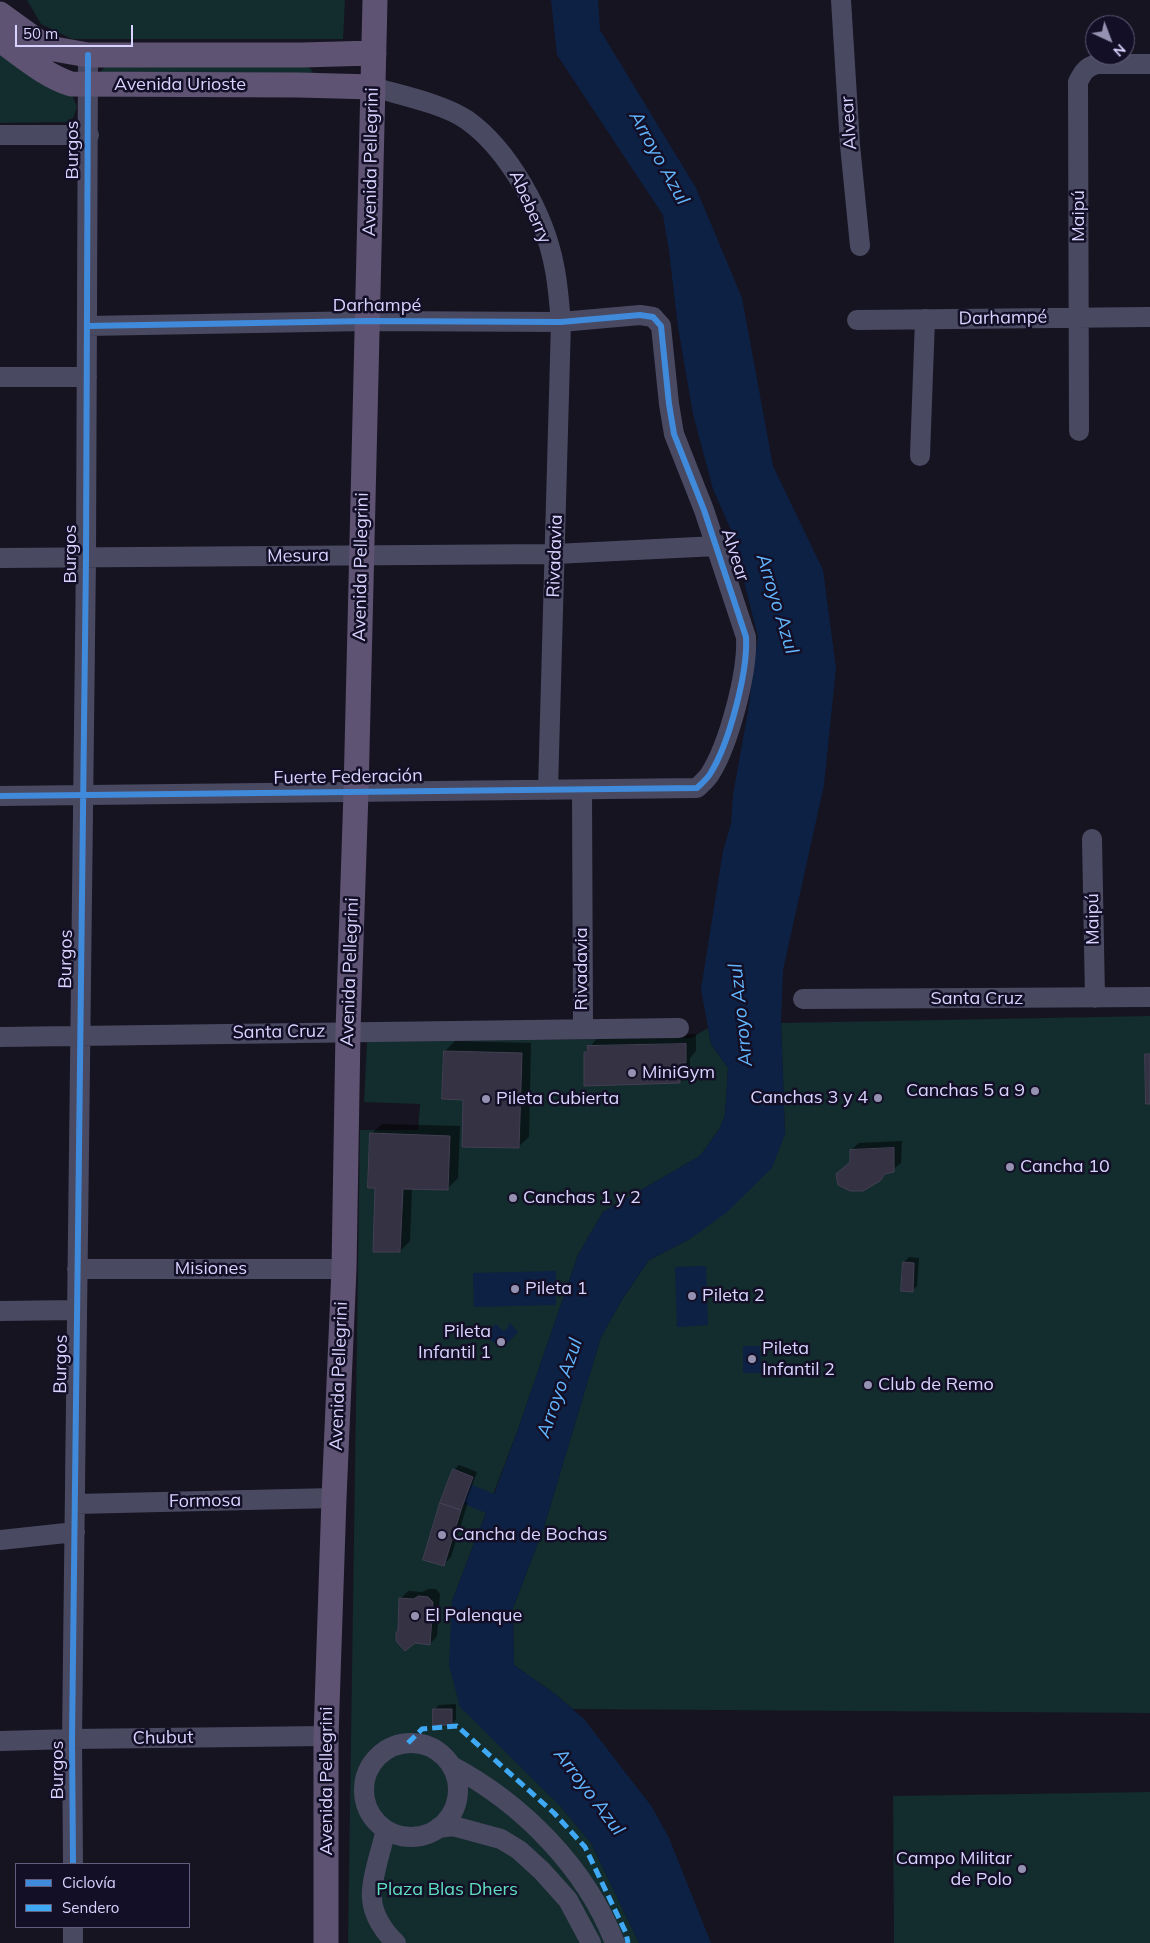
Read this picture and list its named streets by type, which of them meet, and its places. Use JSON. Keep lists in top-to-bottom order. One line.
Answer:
{"streets":{"main road":["Avenida Urioste","Avenida Pellegrini"],"street":["Alvear","Burgos","Abeberry","Maipú","Darhampé","Mesura","Rivadavia","Fuerte Federación","Santa Cruz","Misiones","Formosa","Chubut"]},"crossings":[["Avenida Urioste","Burgos"],["Avenida Urioste","Avenida Pellegrini"],["Avenida Urioste","Abeberry"],["Alvear","Darhampé"],["Alvear","Mesura"],["Alvear","Fuerte Federación"],["Burgos","Darhampé"],["Burgos","Mesura"],["Burgos","Fuerte Federación"],["Burgos","Santa Cruz"],["Burgos","Misiones"],["Burgos","Formosa"],["Burgos","Chubut"],["Avenida Pellegrini","Abeberry"],["Avenida Pellegrini","Darhampé"],["Avenida Pellegrini","Mesura"],["Avenida Pellegrini","Fuerte Federación"],["Avenida Pellegrini","Santa Cruz"],["Avenida Pellegrini","Misiones"],["Avenida Pellegrini","Formosa"],["Avenida Pellegrini","Chubut"],["Abeberry","Darhampé"],["Abeberry","Rivadavia"],["Maipú","Darhampé"],["Maipú","Santa Cruz"],["Darhampé","Rivadavia"],["Mesura","Rivadavia"],["Rivadavia","Fuerte Federación"],["Rivadavia","Santa Cruz"]],"water":["Arroyo Azul"],"parks":["Plaza Blas Dhers"],"places":["MiniGym","Canchas 5 a 9","Canchas 3 y 4","Pileta Cubierta","Cancha 10","Canchas 1 y 2","Pileta 1","Pileta 2","Pileta Infantil 1","Pileta Infantil 2","Club de Remo","Cancha de Bochas","El Palenque","Campo Militar de Polo"],"legend":["Ciclovía","Sendero"],"scale_bar":"50 m","north":"bottom right"}
